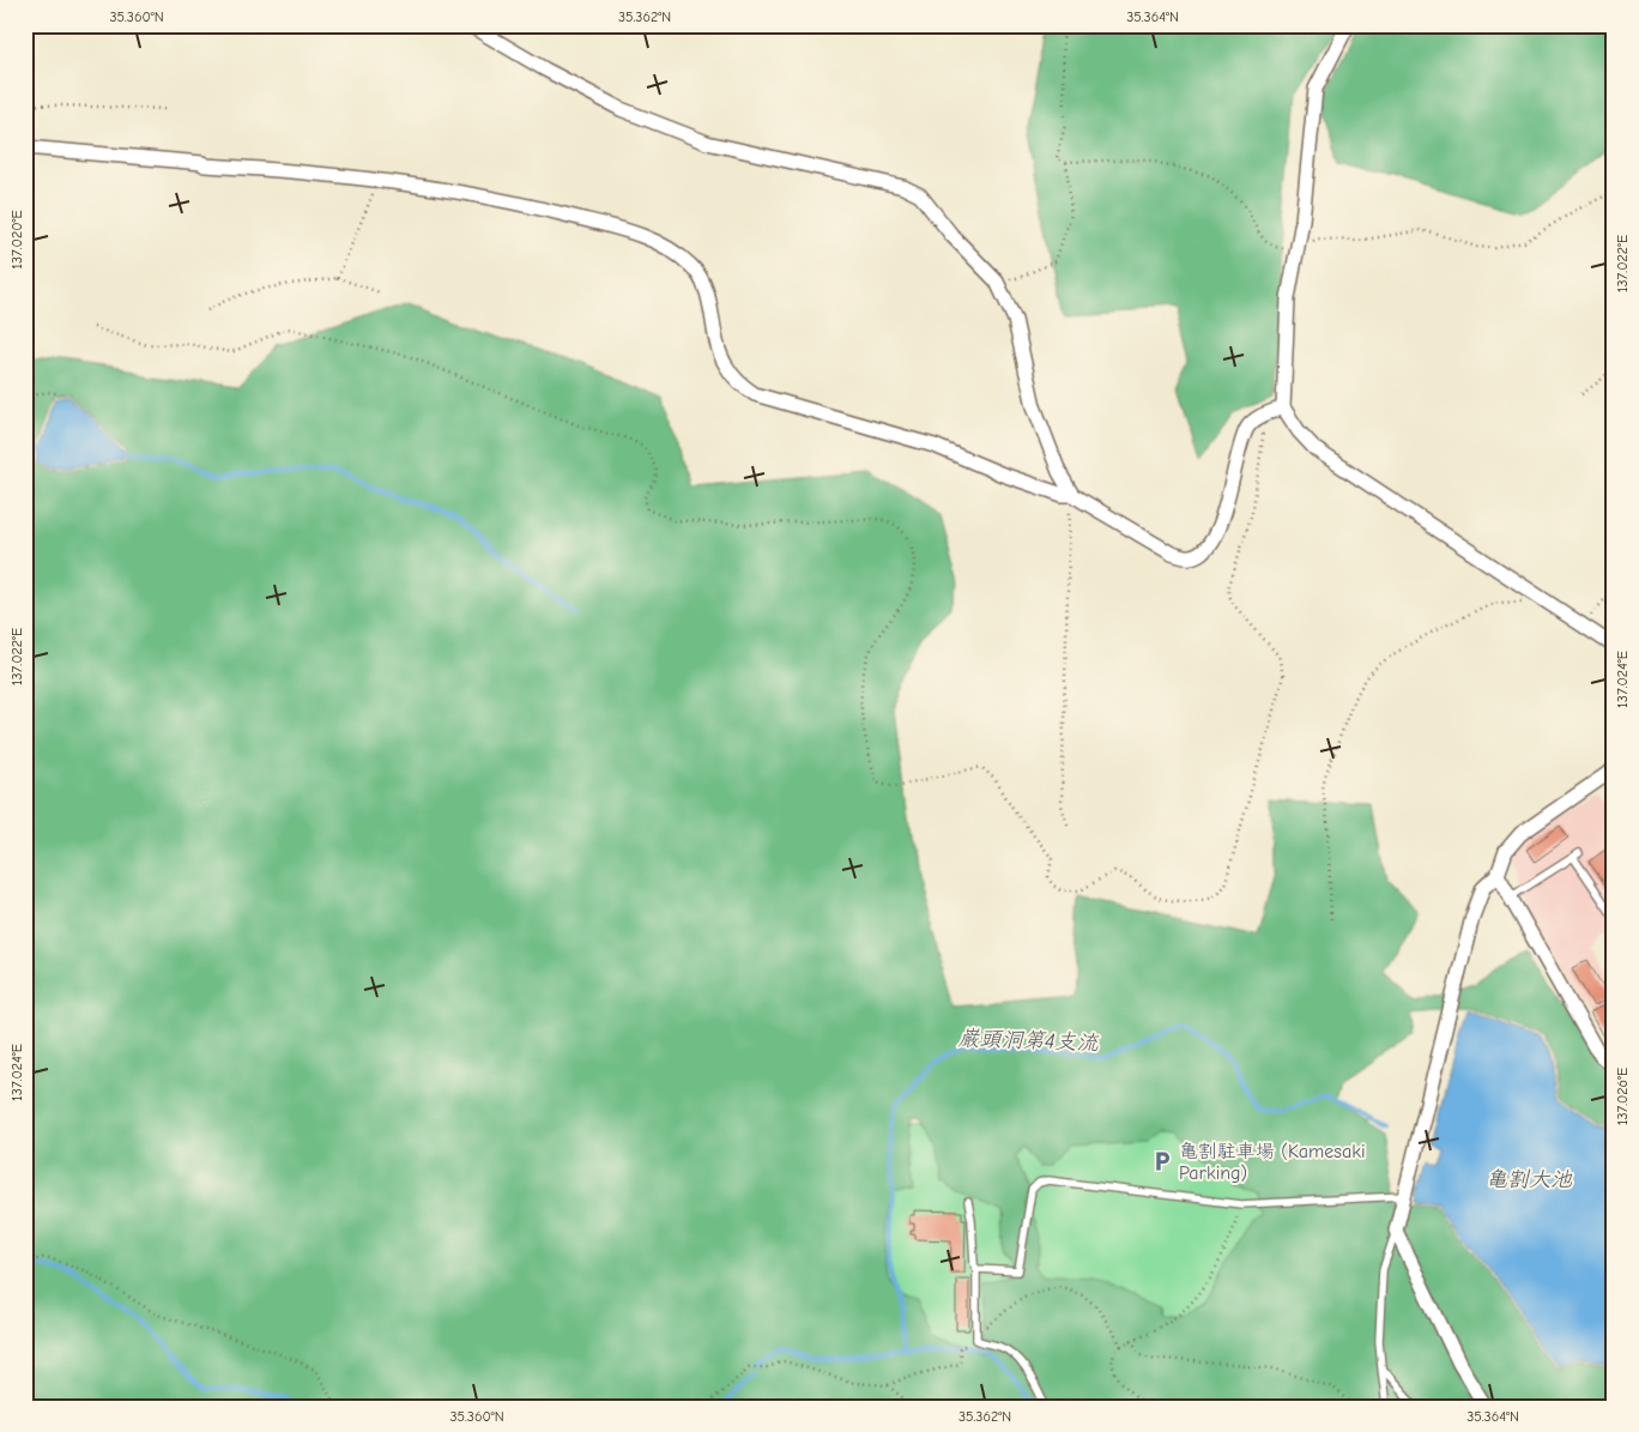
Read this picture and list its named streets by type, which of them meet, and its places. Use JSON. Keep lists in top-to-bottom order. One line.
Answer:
{"water":["巌頭洞第4支流","亀割大池"],"places":{"parking":["亀割駐車場 (Kamesaki Parking)"]},"coordinates":["35.360°N","35.362°N","35.364°N","137.020°E","137.022°E","137.024°E","137.026°E"]}
